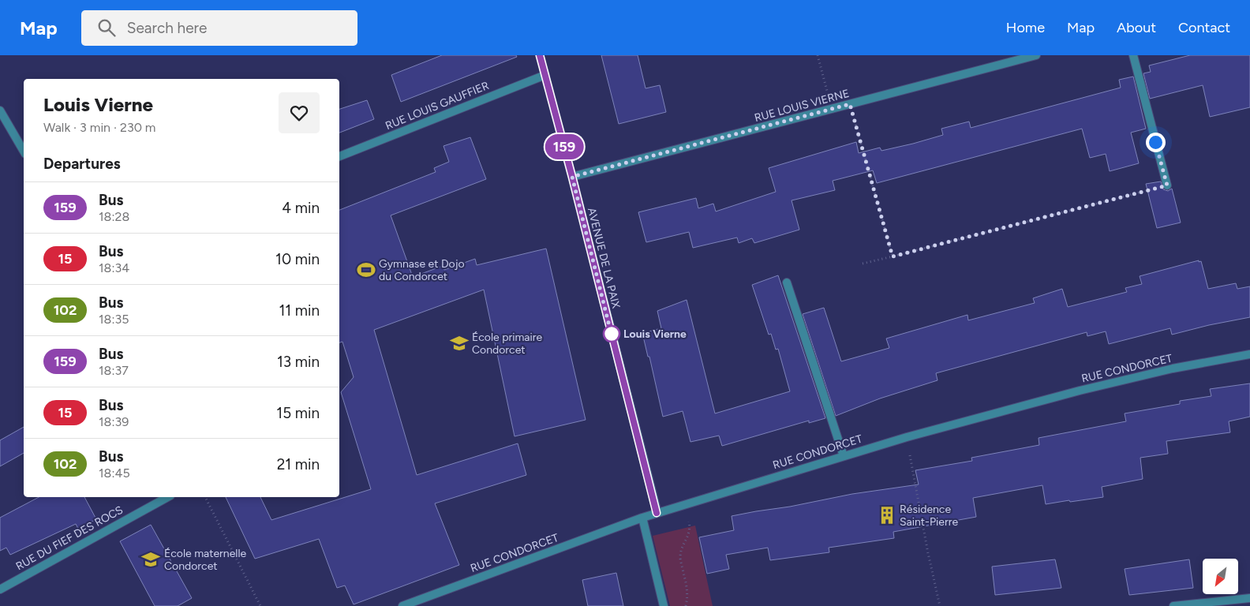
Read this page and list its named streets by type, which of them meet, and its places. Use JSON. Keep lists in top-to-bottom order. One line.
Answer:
{"streets":{"street":["RUE LOUIS GAUFFIER","RUE LOUIS VIERNE","AVENUE DE LA PAIX","RUE CONDORCET","RUE DU FIEF DES ROCS"]},"crossings":[["RUE LOUIS GAUFFIER","AVENUE DE LA PAIX"],["RUE LOUIS VIERNE","AVENUE DE LA PAIX"],["AVENUE DE LA PAIX","RUE CONDORCET"]],"places":{"sports":["Gymnase et Dojo du Condorcet"],"other":["Louis Vierne"],"school or university":["École primaire Condorcet","École maternelle Condorcet"],"building":["Résidence Saint-Pierre"]},"lines":["bus line 159"],"north":"bottom left","page":{"header":"Map","search":"Search here","nav":["Home","Map","About","Contact"],"on_map":"159","heading":[["Louis Vierne","Walk · 3 min · 230 m"],"Departures"],"list":[{"mark":"159","name":"Bus","note":"18:28","value":"4 min"},{"mark":"15","name":"Bus","note":"18:34","value":"10 min"},{"mark":"102","name":"Bus","note":"18:35","value":"11 min"},{"mark":"159","name":"Bus","note":"18:37","value":"13 min"},{"mark":"15","name":"Bus","note":"18:39","value":"15 min"},{"mark":"102","name":"Bus","note":"18:45","value":"21 min"}]}}
